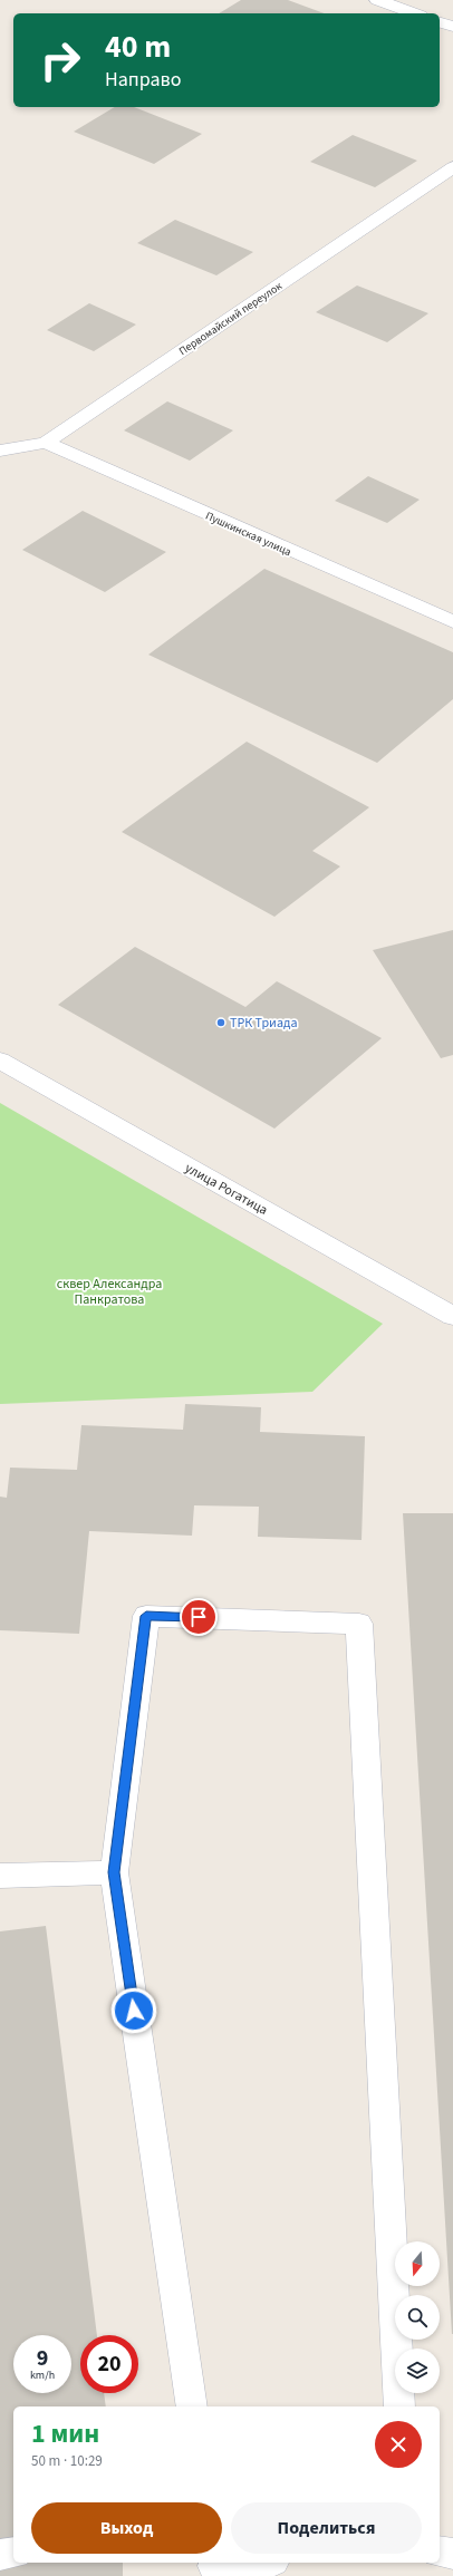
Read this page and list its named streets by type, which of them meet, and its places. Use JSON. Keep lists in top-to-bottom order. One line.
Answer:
{"streets":{"street":["Первомайский переулок","Пушкинская улица","улица Рогатица"]},"crossings":[["Первомайский переулок","Пушкинская улица"]],"parks":["сквер Александра Панкратова"],"places":["ТРК Триада"],"north":"bottom","page":{"turn":["40 m","Направо"],"speed":"9 km/h","limit":"20","heading":["1 мин","50 m · 10:29"],"buttons":["Выход","Поделиться"]}}
